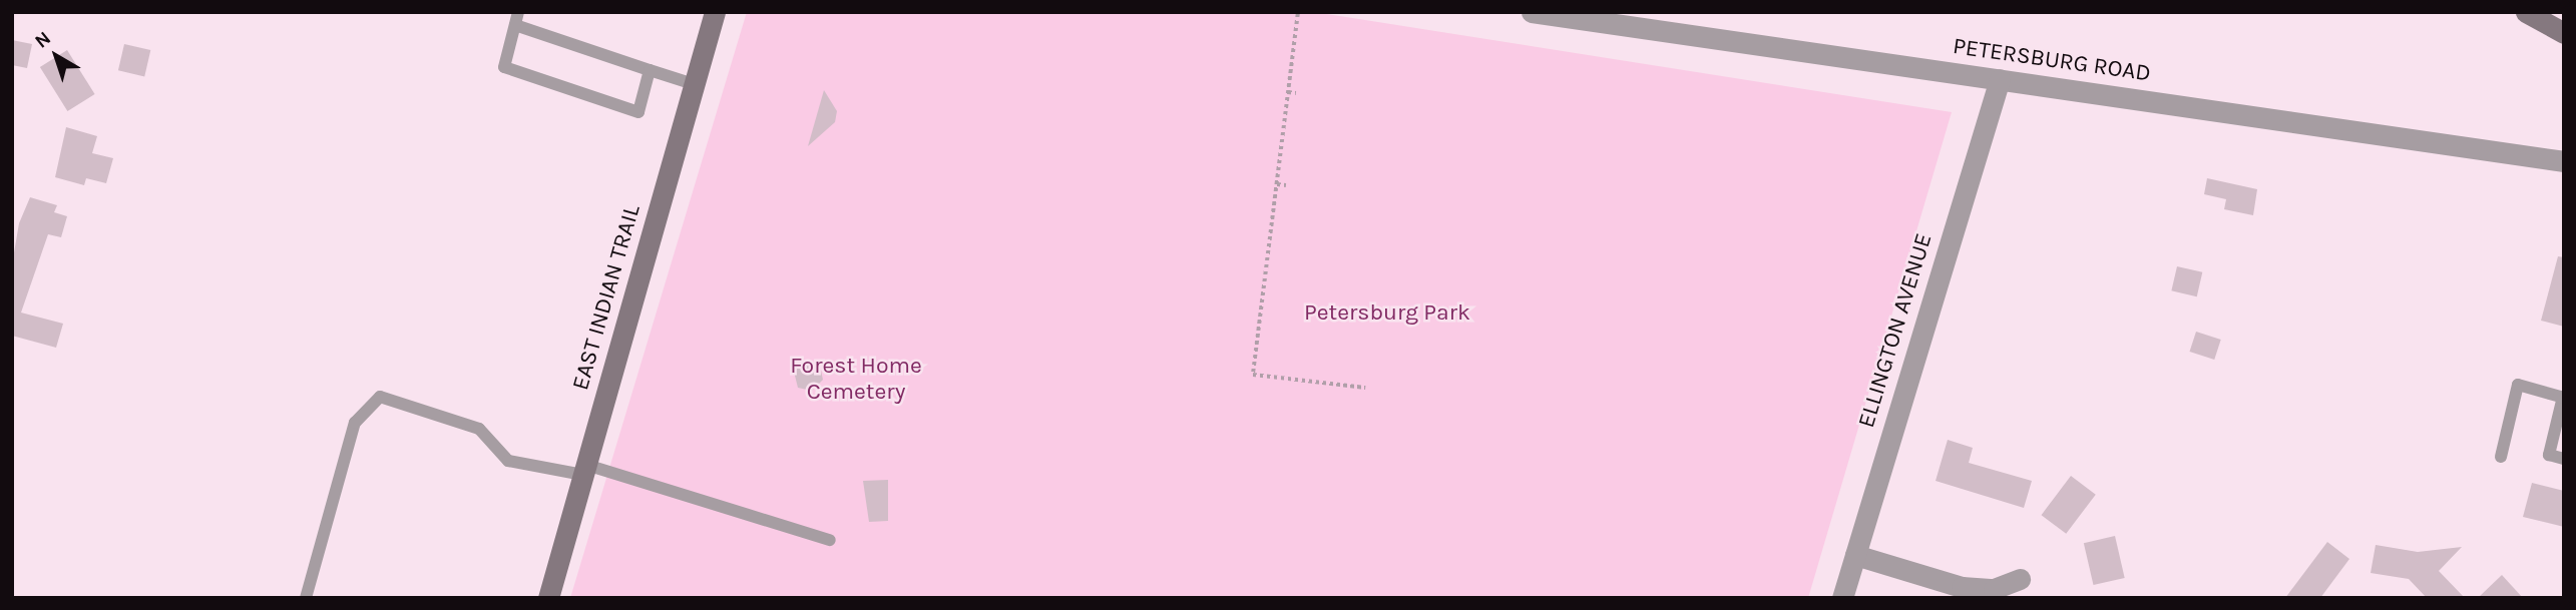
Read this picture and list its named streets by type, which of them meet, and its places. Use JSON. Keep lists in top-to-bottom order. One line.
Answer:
{"streets":{"main road":["EAST INDIAN TRAIL"],"street":["PETERSBURG ROAD","ELLINGTON AVENUE"]},"crossings":[["PETERSBURG ROAD","ELLINGTON AVENUE"]],"parks":["Petersburg Park","Forest Home Cemetery"],"north":"top left"}
